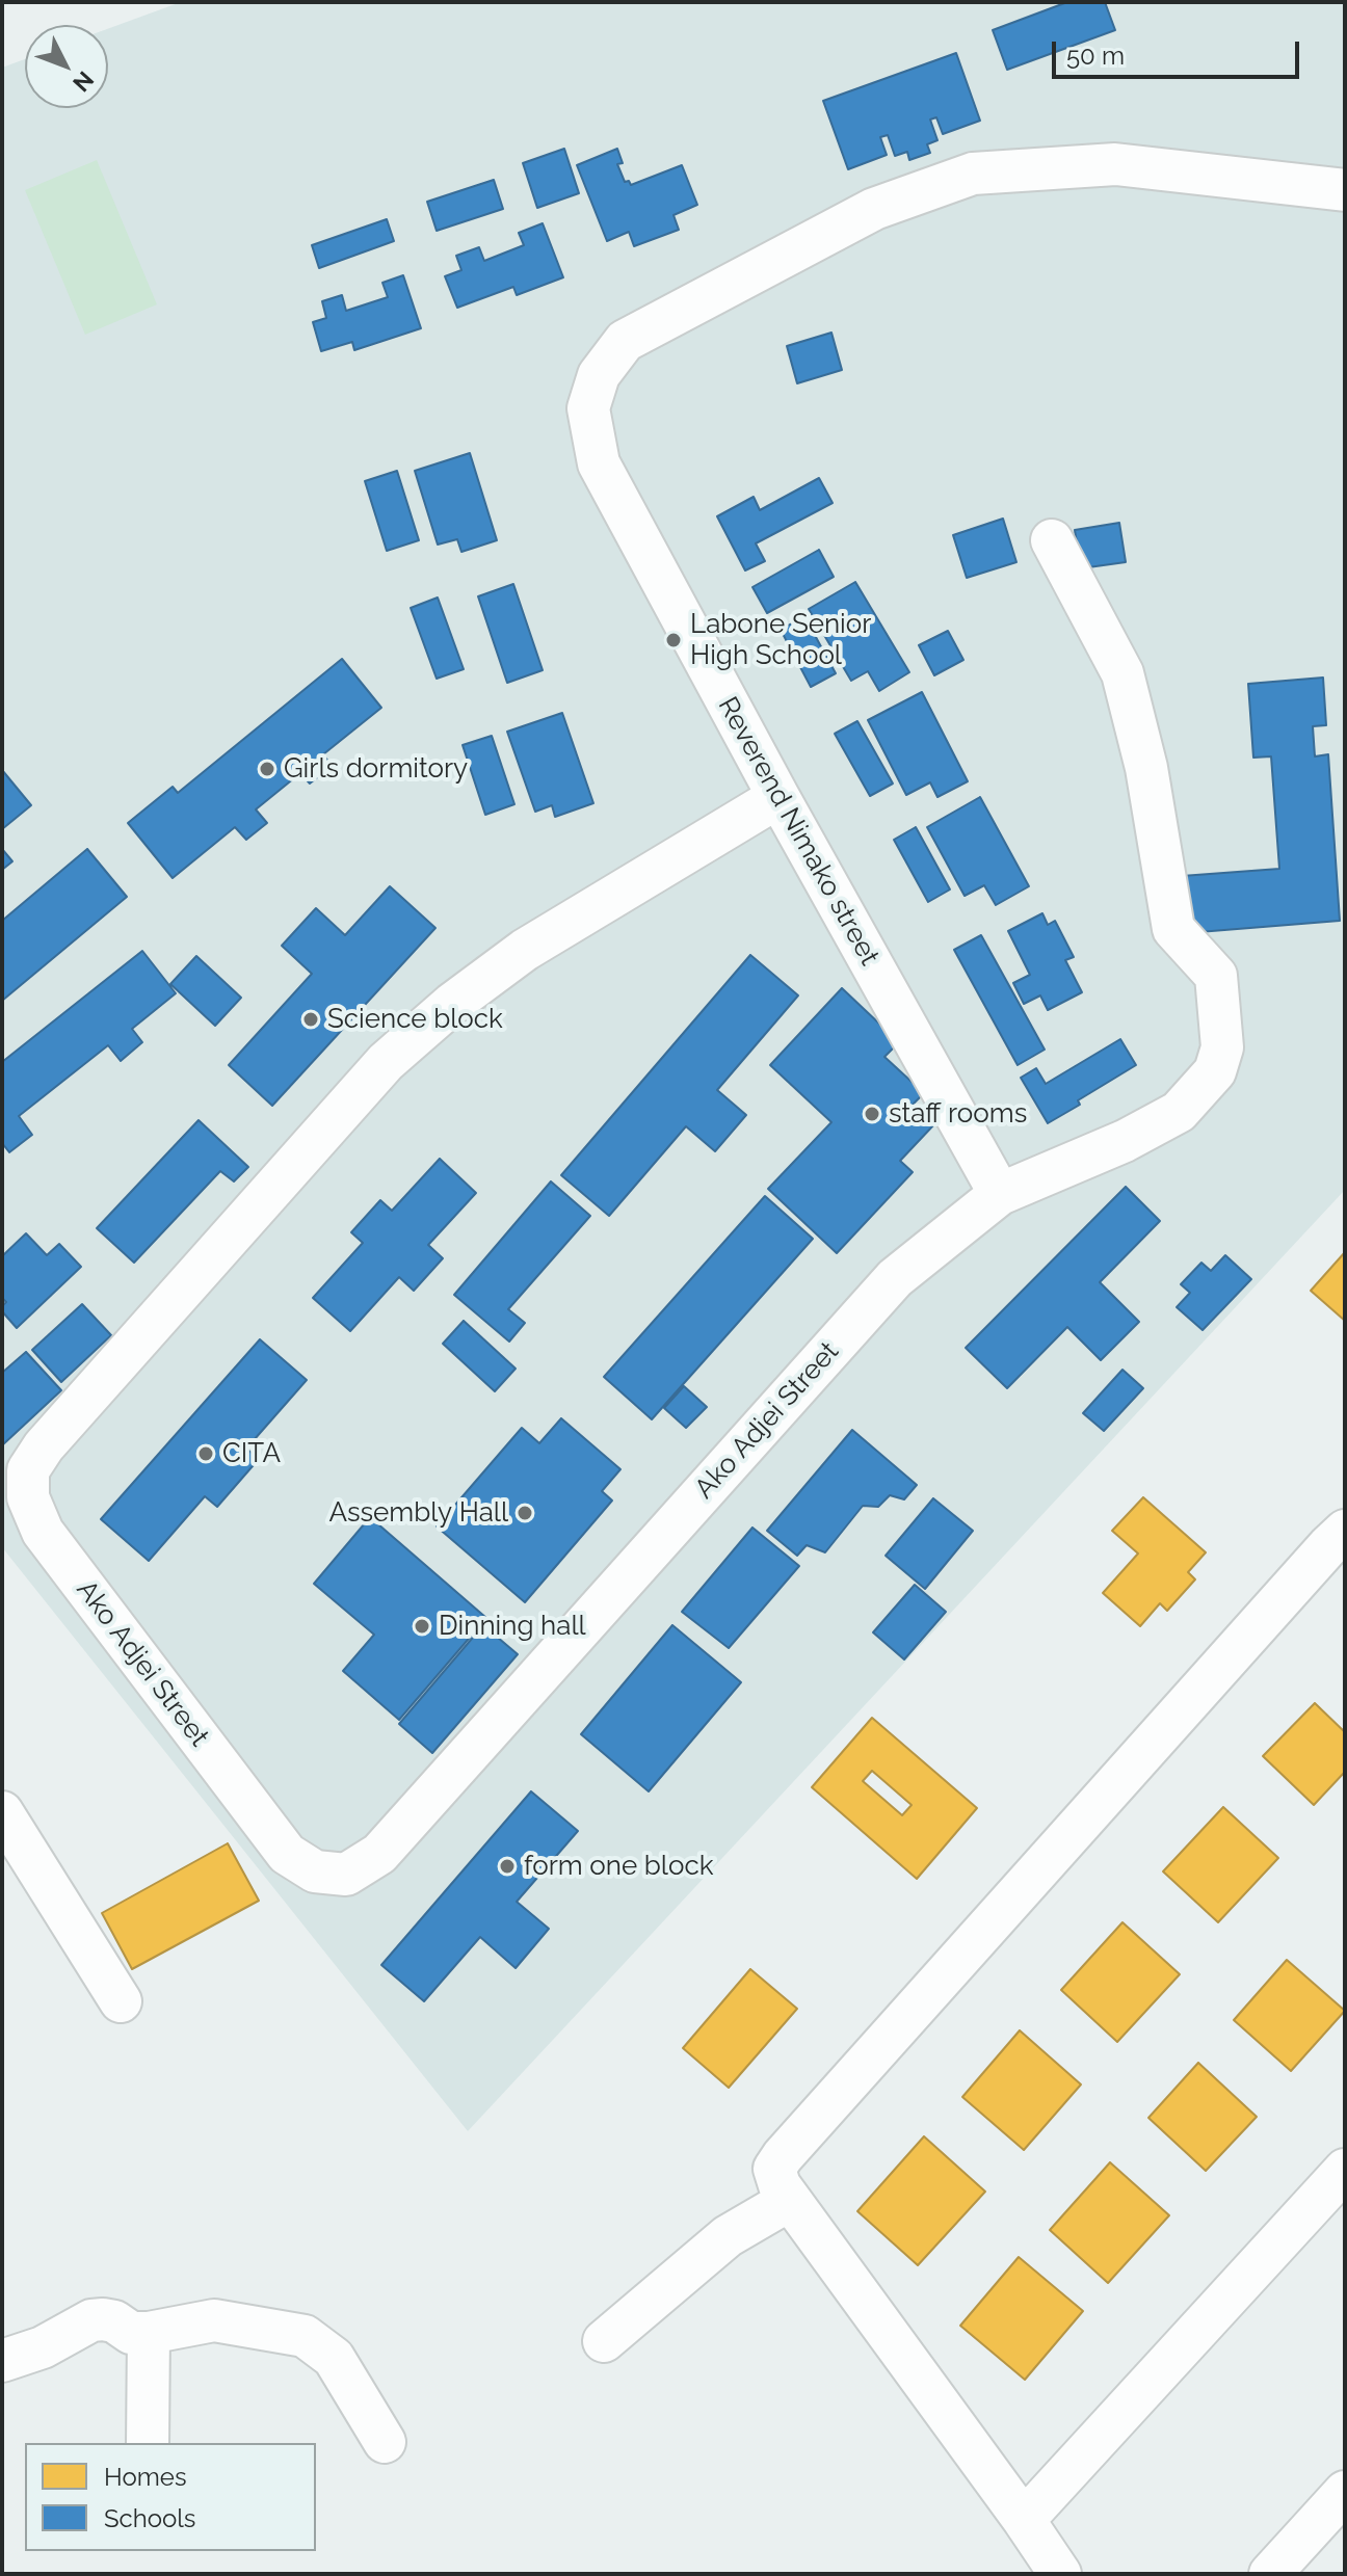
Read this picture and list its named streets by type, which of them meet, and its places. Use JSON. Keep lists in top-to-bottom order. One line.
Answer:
{"streets":{"street":["Reverend Nimako street","Ako Adjei Street"]},"crossings":[["Reverend Nimako street","Ako Adjei Street"]],"places":["Labone Senior High School","Girls dormitory","Science block","staff rooms","CITA","Assembly Hall","Dinning hall","form one block"],"legend":["Homes","Schools"],"scale_bar":"50 m","north":"bottom right"}
